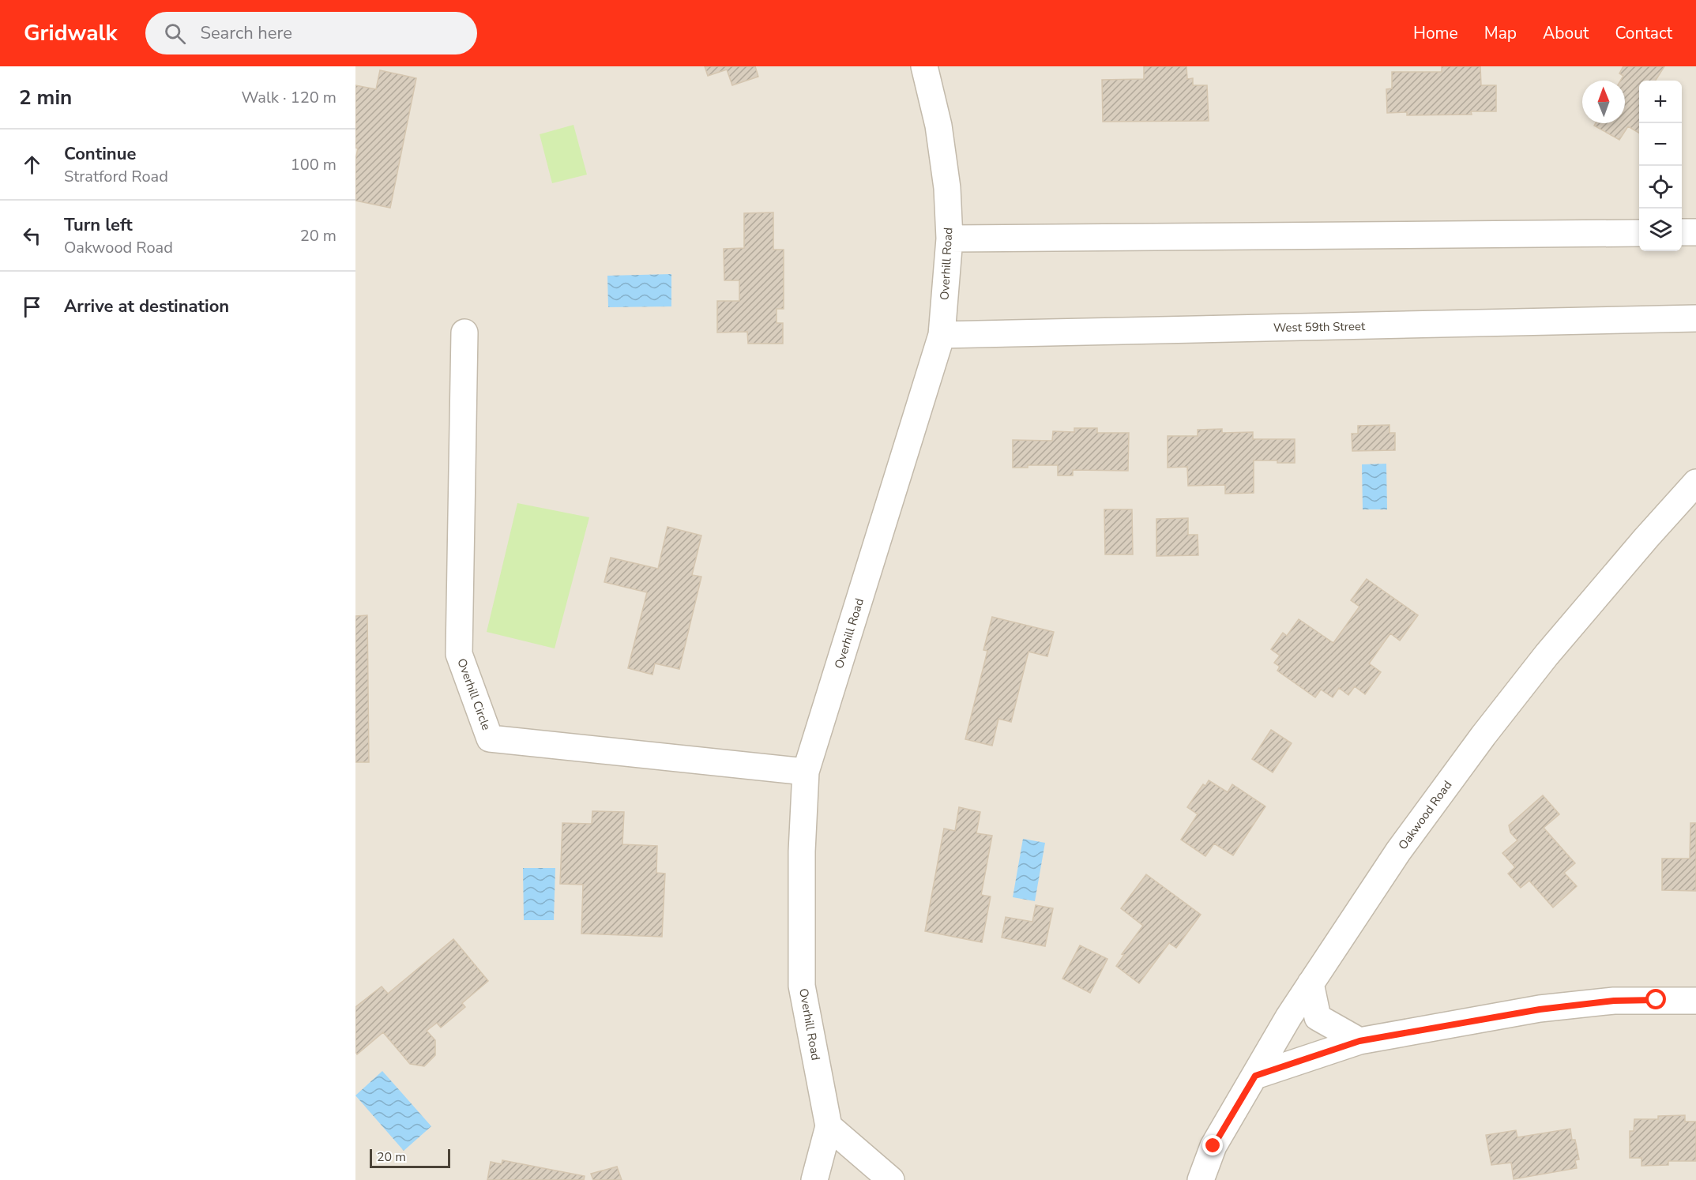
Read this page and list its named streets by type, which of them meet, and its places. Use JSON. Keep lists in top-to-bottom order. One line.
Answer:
{"streets":{"street":["Overhill Road","West 59th Street","Overhill Circle","Oakwood Road"]},"crossings":[["Overhill Road","West 59th Street"],["Overhill Road","Overhill Circle"]],"scale_bar":"20 m","north":"top","page":{"header":"Gridwalk","search":"Search here","nav":["Home","Map","About","Contact"],"heading":["2 min","Walk · 120 m"],"map_buttons":["+","−"],"list":[["Continue","Stratford Road","100 m"],["Turn left","Oakwood Road","20 m"],"Arrive at destination"],"scale":"20 m"}}
